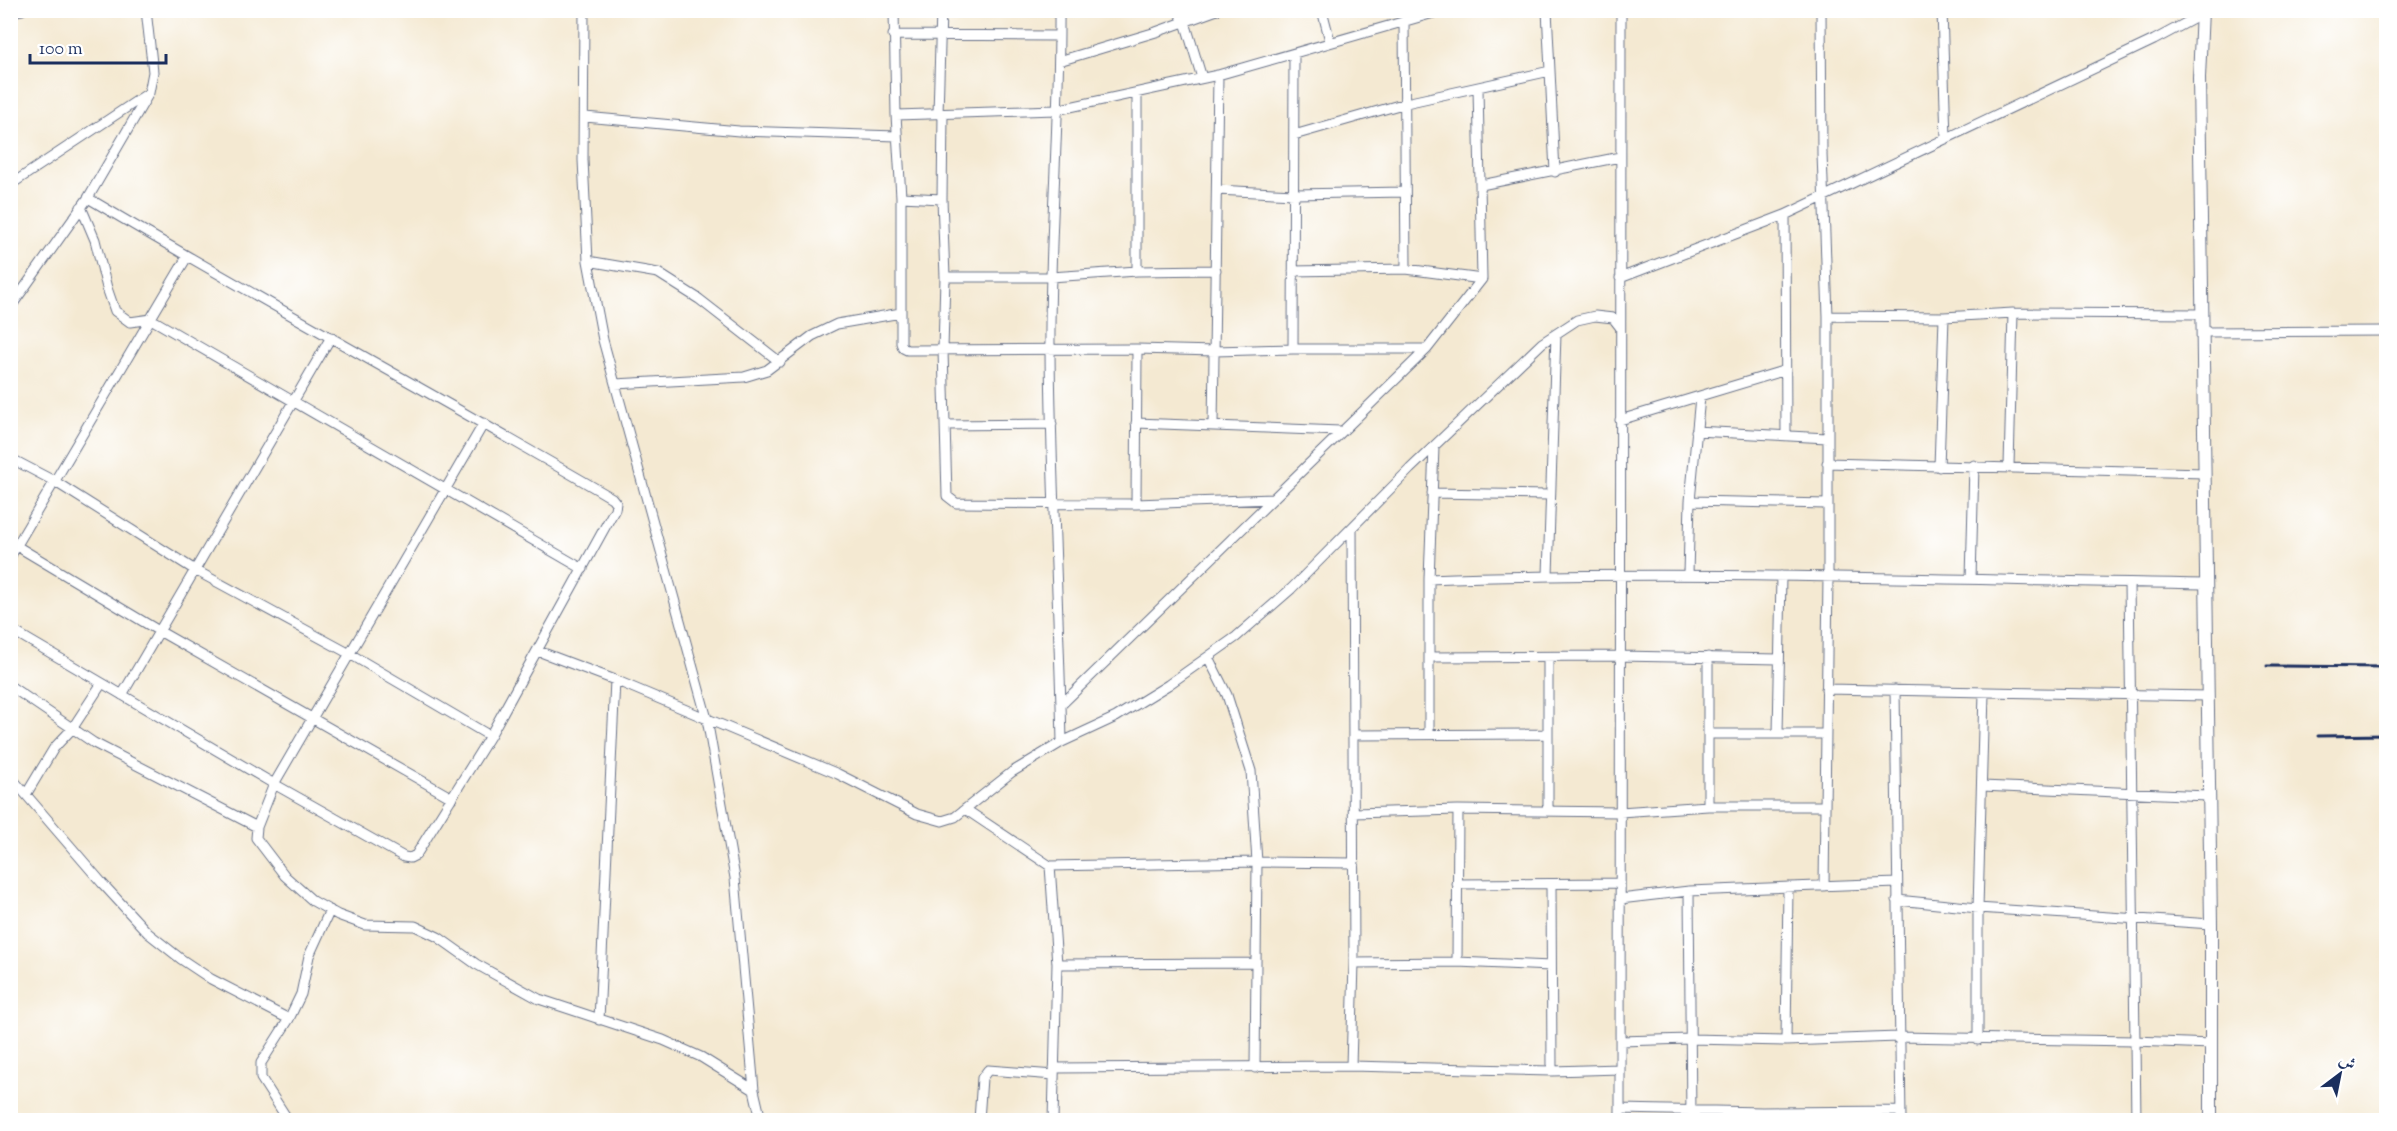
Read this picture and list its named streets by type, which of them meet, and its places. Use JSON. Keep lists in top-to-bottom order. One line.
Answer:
{"scale_bar":"100 m","north":"top right"}
